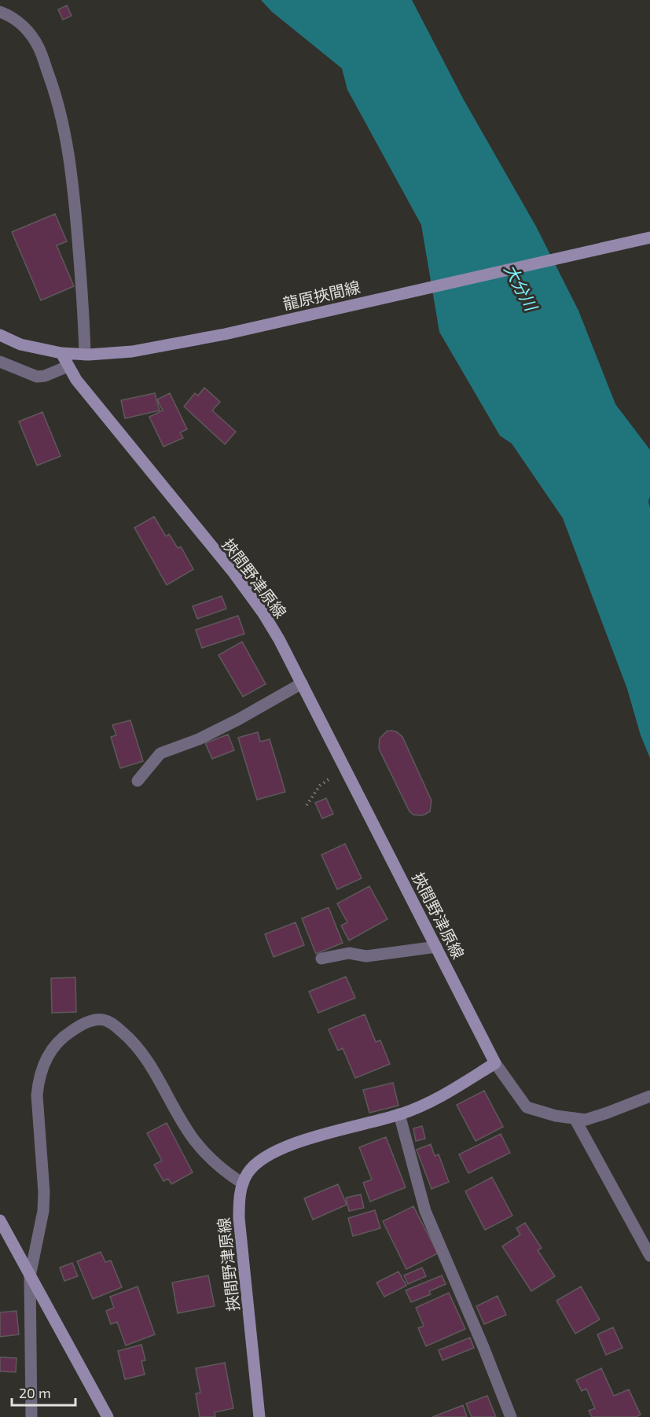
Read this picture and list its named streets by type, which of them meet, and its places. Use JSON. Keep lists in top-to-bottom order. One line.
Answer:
{"streets":{"main road":["龍原挾間線","挾間野津原線"]},"crossings":[["龍原挾間線","挾間野津原線"]],"water":["大分川"],"scale_bar":"20 m"}
